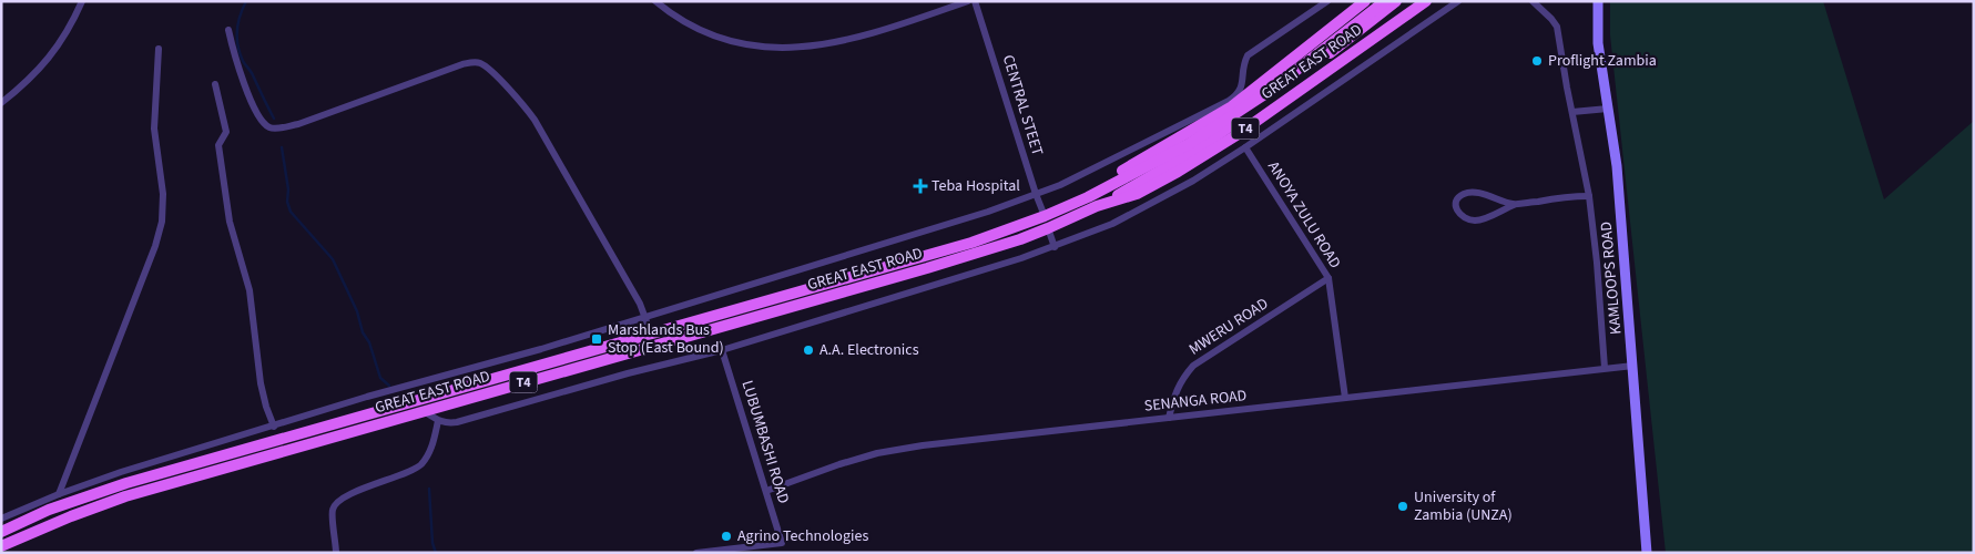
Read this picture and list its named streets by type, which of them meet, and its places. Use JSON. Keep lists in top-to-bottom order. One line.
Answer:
{"streets":{"main road":["GREAT EAST ROAD","T4","KAMLOOPS ROAD"],"street":["CENTRAL STEET","ANOYA ZULU ROAD","MWERU ROAD","SENANGA ROAD","LUBUMBASHI ROAD"]},"crossings":[["GREAT EAST ROAD","CENTRAL STEET"],["ANOYA ZULU ROAD","MWERU ROAD"],["ANOYA ZULU ROAD","SENANGA ROAD"],["KAMLOOPS ROAD","SENANGA ROAD"],["MWERU ROAD","SENANGA ROAD"],["SENANGA ROAD","LUBUMBASHI ROAD"]],"places":{"other":["Proflight Zambia","A.A. Electronics","University of Zambia (UNZA)","Agrino Technologies"],"health":["Teba Hospital"],"transit":["Marshlands Bus Stop (East Bound)"]}}
